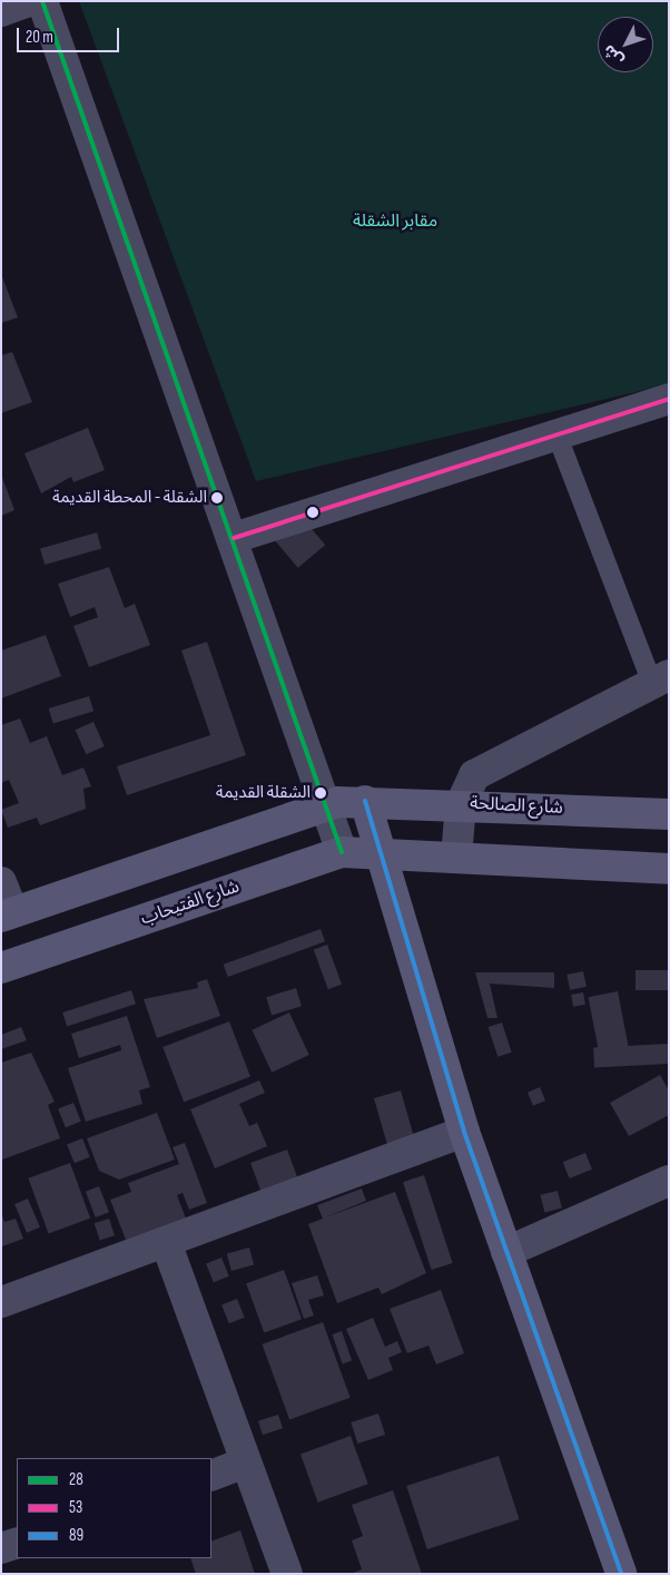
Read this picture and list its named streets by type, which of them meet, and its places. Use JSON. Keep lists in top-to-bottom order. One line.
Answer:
{"streets":{"main road":["شارع الصالحة","شارع الفتيحاب"]},"parks":["مقابر الشقلة"],"places":["الشقلة - المحطة القديمة","الشقلة القديمة"],"lines":["transit line 28","transit line 53","transit line 89"],"legend":["28","53","89"],"scale_bar":"20 m","north":"bottom left"}
